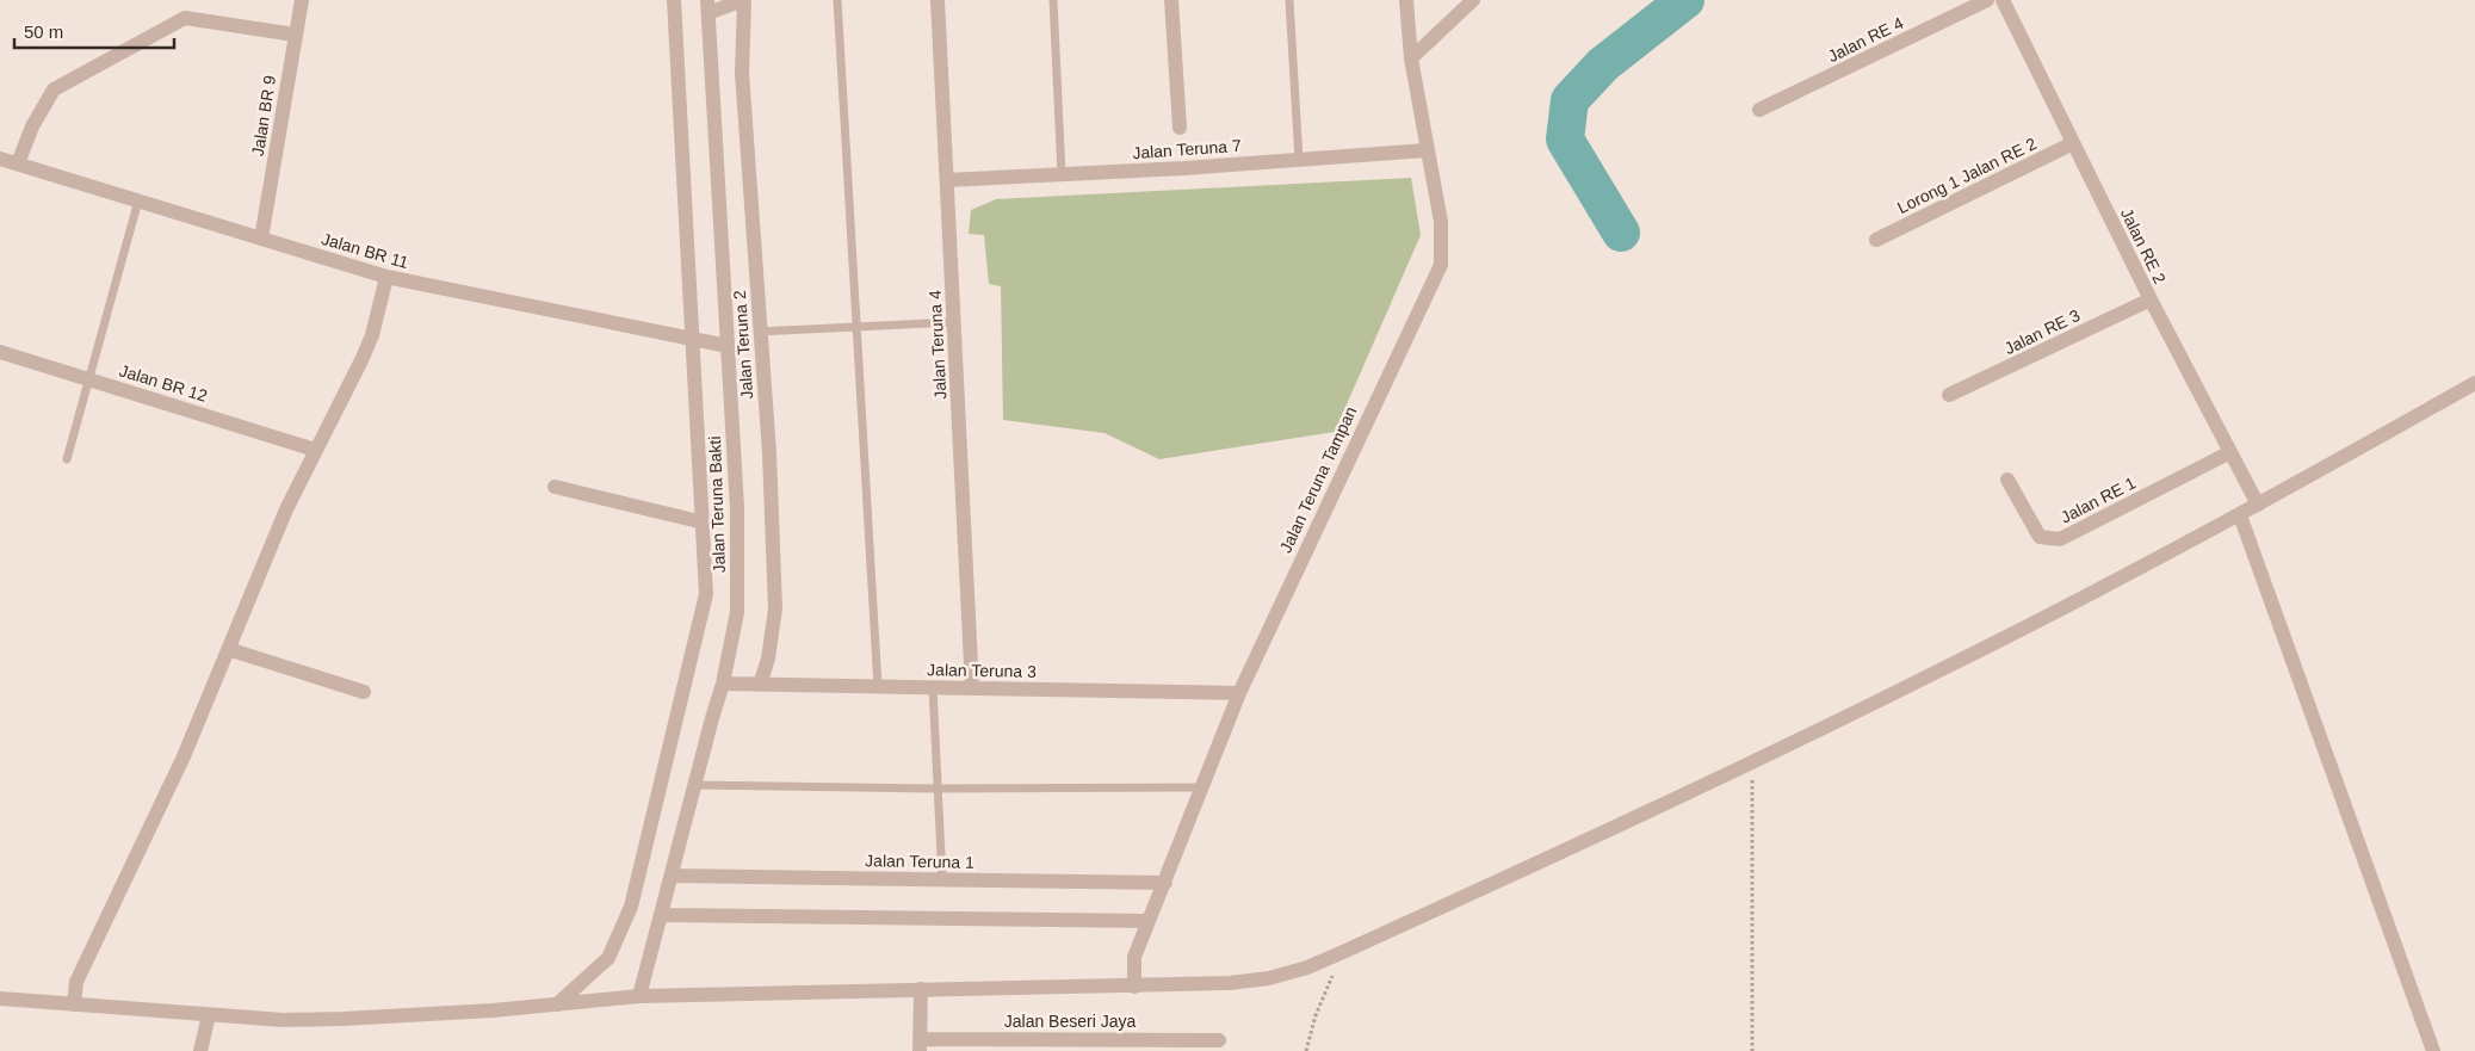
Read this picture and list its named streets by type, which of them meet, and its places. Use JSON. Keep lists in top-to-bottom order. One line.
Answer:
{"streets":{"street":["Jalan RE 4","Jalan BR 9","Jalan Teruna 7","Lorong 1 Jalan RE 2","Jalan RE 2","Jalan BR 11","Jalan RE 3","Jalan Teruna 2","Jalan Teruna 4","Jalan BR 12","Jalan Teruna Tampan","Jalan RE 1","Jalan Teruna Bakti","Jalan Teruna 3","Jalan Teruna 1","Jalan Beseri Jaya"]},"crossings":[["Jalan BR 9","Jalan BR 11"],["Jalan Teruna 7","Jalan Teruna 4"],["Jalan Teruna 7","Jalan Teruna Tampan"],["Lorong 1 Jalan RE 2","Jalan RE 2"],["Jalan RE 2","Jalan RE 3"],["Jalan RE 2","Jalan RE 1"],["Jalan BR 11","Jalan Teruna Bakti"],["Jalan Teruna 2","Jalan Teruna 3"],["Jalan Teruna 4","Jalan Teruna 3"],["Jalan Teruna Tampan","Jalan Teruna 3"],["Jalan Teruna Tampan","Jalan Teruna 1"],["Jalan Teruna Bakti","Jalan Teruna 3"],["Jalan Teruna Bakti","Jalan Teruna 1"]],"scale_bar":"50 m"}
